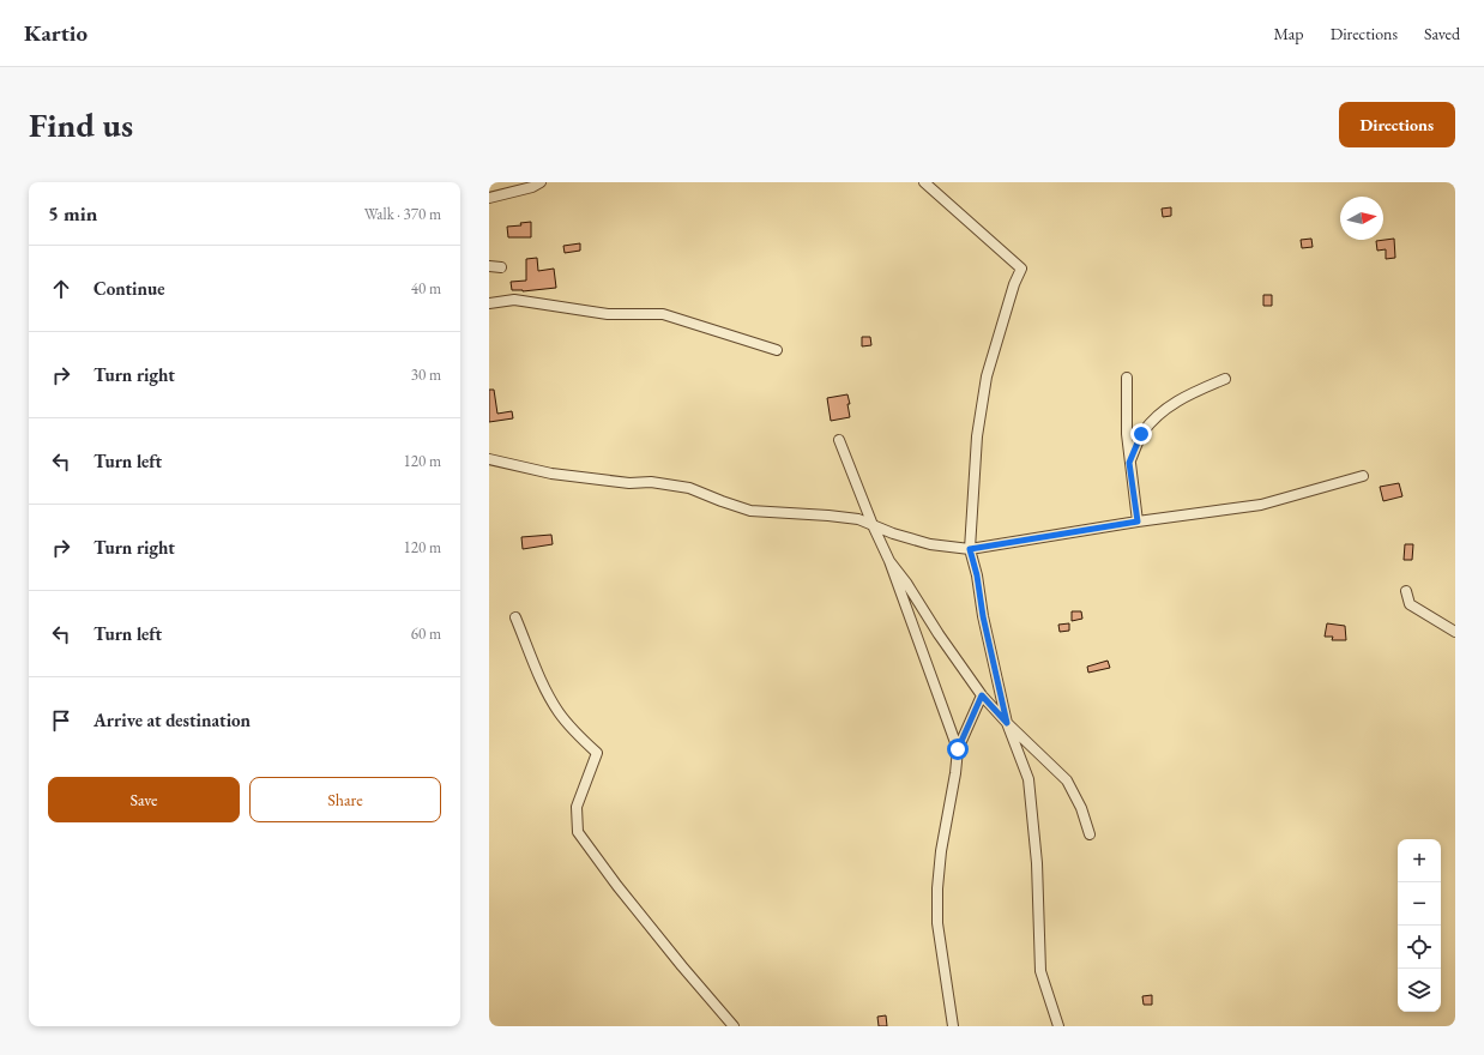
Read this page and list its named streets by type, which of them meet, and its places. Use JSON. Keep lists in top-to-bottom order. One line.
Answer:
{"north":"right","page":{"header":"Kartio","nav":["Map","Directions","Saved"],"buttons":["Directions",["Save","Share"]],"title":"Find us","heading":["5 min","Walk · 370 m"],"list":[["Continue","40 m"],["Turn right","30 m"],["Turn left","120 m"],["Turn right","120 m"],["Turn left","60 m"],"Arrive at destination"],"map_buttons":["+","−"]}}
